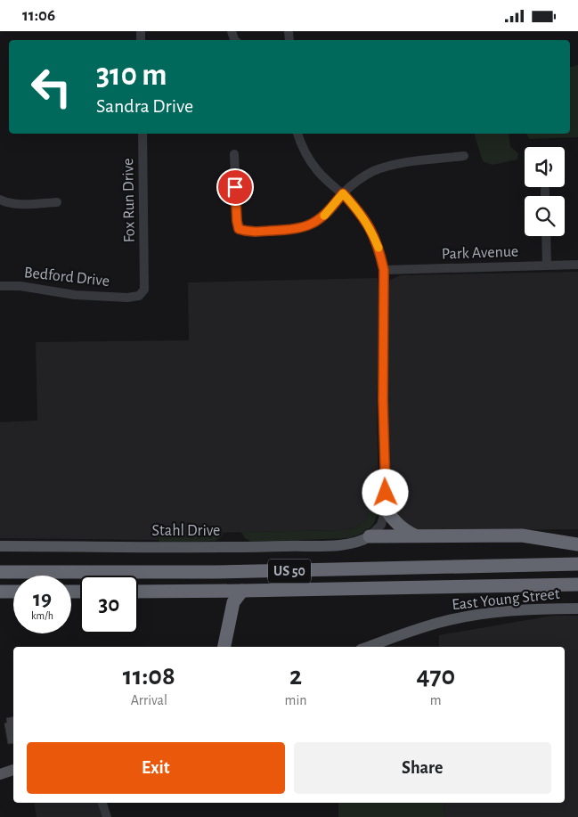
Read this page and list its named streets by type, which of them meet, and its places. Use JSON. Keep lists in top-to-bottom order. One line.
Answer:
{"streets":{"highway":["US 50"],"main road":["Stahl Drive","East Young Street"],"street":["Fox Run Drive","Park Avenue","Bedford Drive"]},"crossings":[["Fox Run Drive","Bedford Drive"]],"page":{"status":"11:06","turn":["310 m","Sandra Drive"],"speed":"19 km/h","limit":"30","eta":["11:08","Arrival","2","min","470","m"],"buttons":["Exit","Share"]}}
